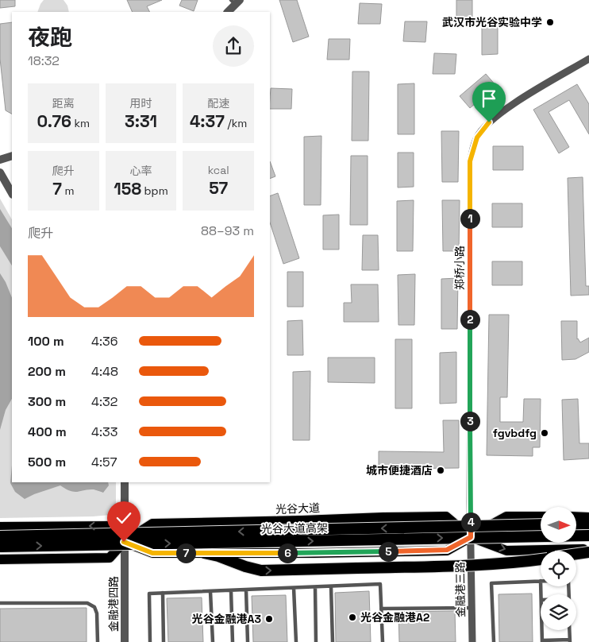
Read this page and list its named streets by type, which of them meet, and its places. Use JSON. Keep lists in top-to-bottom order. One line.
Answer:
{"streets":{"highway":["光谷大道高架"],"main road":["光谷大道"],"street":["郑桥小路","金融港三路","金融港四路"]},"crossings":[["郑桥小路","光谷大道"],["郑桥小路","金融港三路"],["光谷大道","金融港三路"],["光谷大道","金融港四路"]],"places":["武汉市光谷实验中学","fgvbdfg","城市便捷酒店","光谷金融港A2","光谷金融港A3"],"north":"right","page":{"heading":["夜跑","18:32"],"stats":[["距离","0.76 km"],["用时","3:31"],["配速","4:37 /km"],["爬升","7 m"],["心率","158 bpm"],["kcal","57"]],"pins":["1","2","3","4","5","6","7"],"chart":["爬升","88–93 m"],"list":[{"name":"100 m","note":"4:36"},{"name":"200 m","note":"4:48"},{"name":"300 m","note":"4:32"},{"name":"400 m","note":"4:33"},{"name":"500 m","note":"4:57"}]}}
